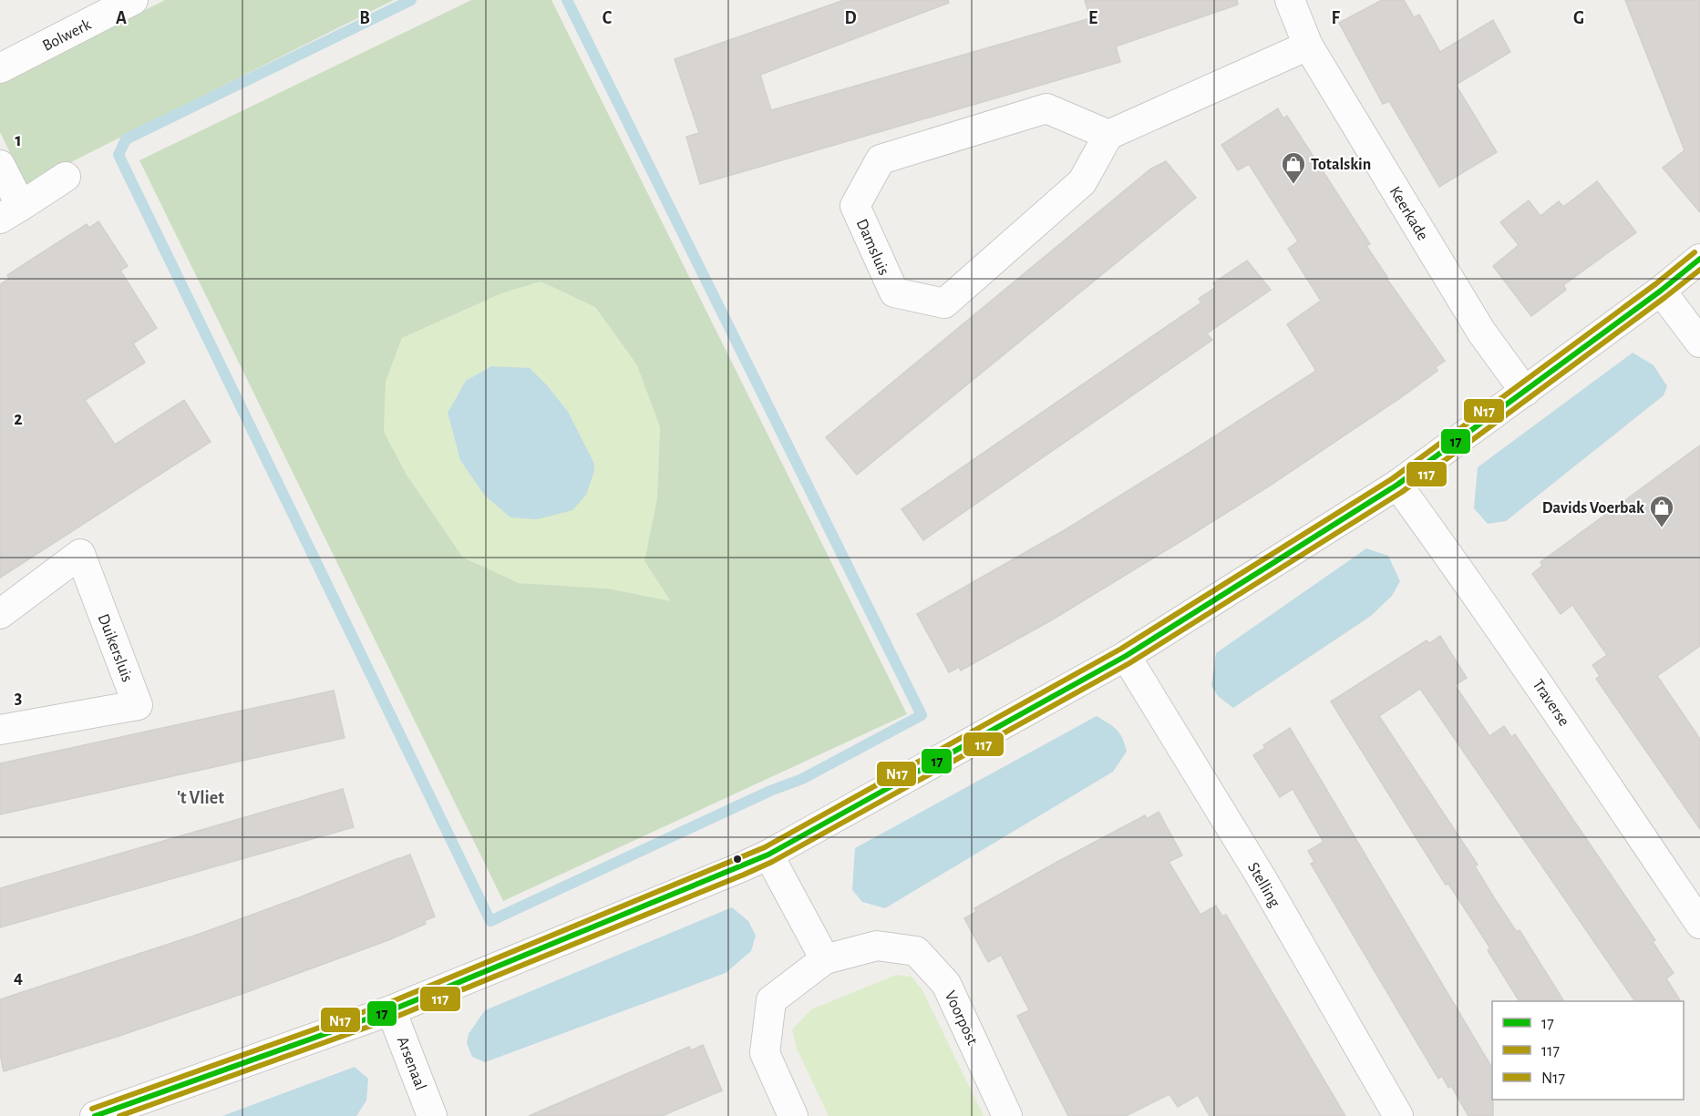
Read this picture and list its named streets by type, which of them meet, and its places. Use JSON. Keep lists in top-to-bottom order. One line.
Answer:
{"streets":{"street":["Bolwerk","Keerkade","Damsluis","Duikersluis","Traverse","Stelling","Voorpost","Arsenaal"]},"districts":["'t Vliet"],"places":{"shop":["Totalskin","Davids Voerbak"]},"lines":["transit line N17","transit line 17","transit line 117"],"legend":["17","117","N17"],"grid":{"columns":["A","B","C","D","E","F","G"],"rows":["1","2","3","4"]}}
